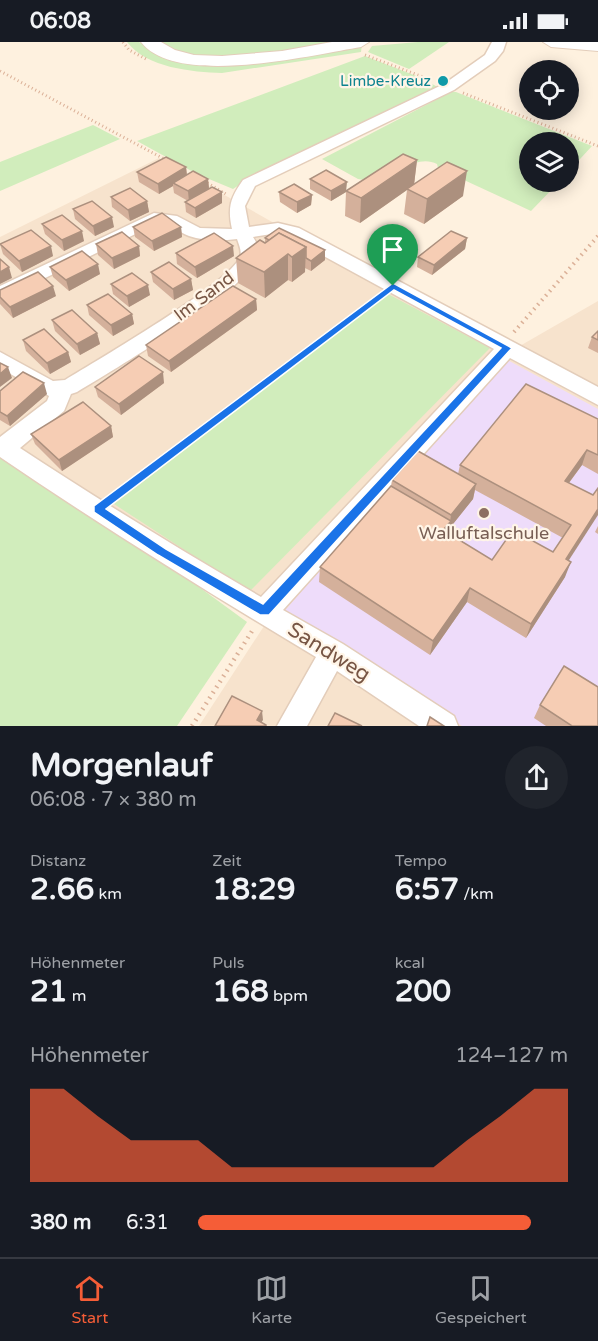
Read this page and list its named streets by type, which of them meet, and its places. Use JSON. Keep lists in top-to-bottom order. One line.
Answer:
{"streets":{"street":["Im Sand","Sandweg"]},"crossings":[["Im Sand","Sandweg"]],"places":["Limbe-Kreuz","Walluftalschule"],"page":{"status":"06:08","heading":["Morgenlauf","06:08 · 7 × 380 m"],"stats":[["Distanz","2.66 km"],["Zeit","18:29"],["Tempo","6:57 /km"],["Höhenmeter","21 m"],["Puls","168 bpm"],["kcal","200"]],"chart":["Höhenmeter","124–127 m"],"list":[{"name":"380 m","note":"6:31"}],"tabs":["Start","Karte","Gespeichert"]}}
